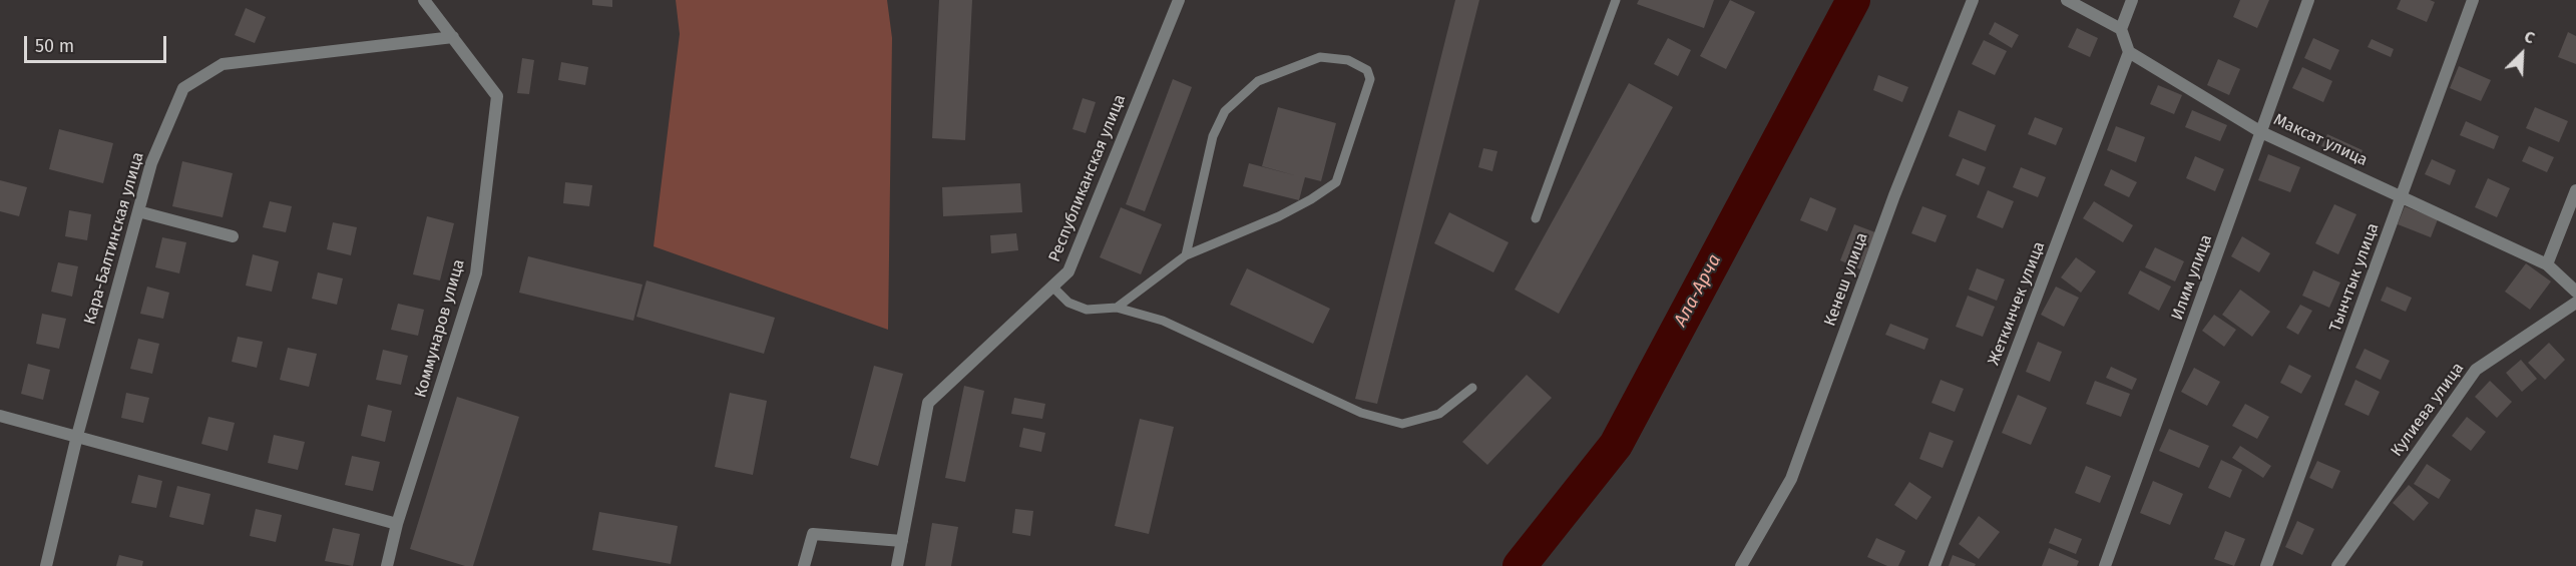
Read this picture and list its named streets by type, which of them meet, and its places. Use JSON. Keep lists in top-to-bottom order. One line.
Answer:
{"streets":{"street":["Максат улица","Республиканская улица","Кара-Балтинская улица","Илим улица","Тынчтык улица","Кенеш улица","Жеткинчек улица","Коммунаров улица","Кулиева улица"]},"crossings":[["Максат улица","Илим улица"],["Максат улица","Тынчтык улица"],["Максат улица","Жеткинчек улица"],["Кара-Балтинская улица","Коммунаров улица"]],"water":["Ала-Арча"],"scale_bar":"50 m","north":"top right"}
